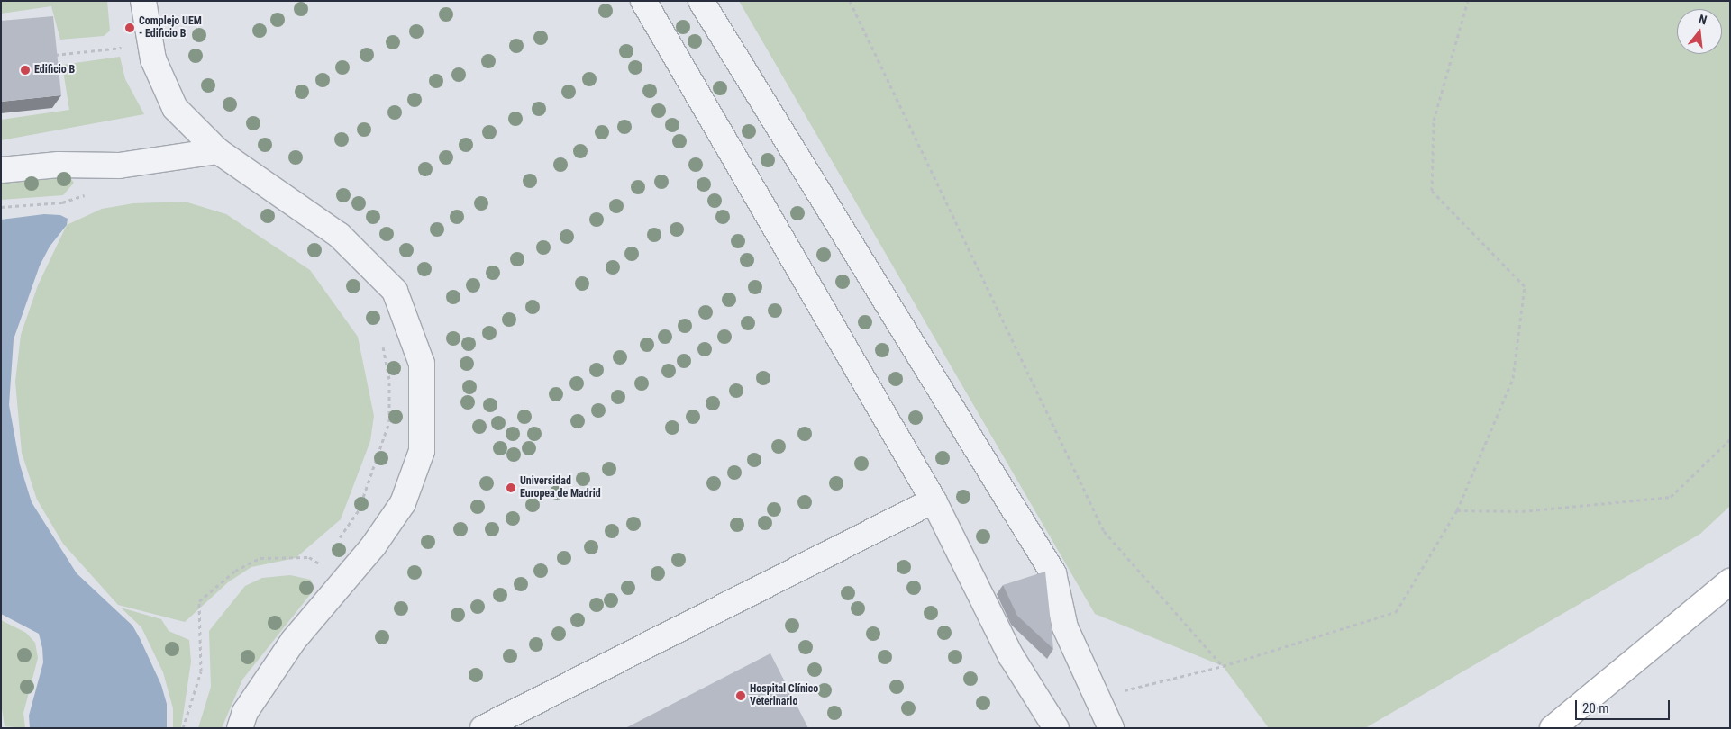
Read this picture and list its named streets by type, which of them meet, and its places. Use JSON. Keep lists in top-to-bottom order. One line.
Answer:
{"places":["Complejo UEM - Edificio B","Edificio B","Universidad Europea de Madrid","Hospital Clínico Veterinario"],"scale_bar":"20 m","north":"top"}
